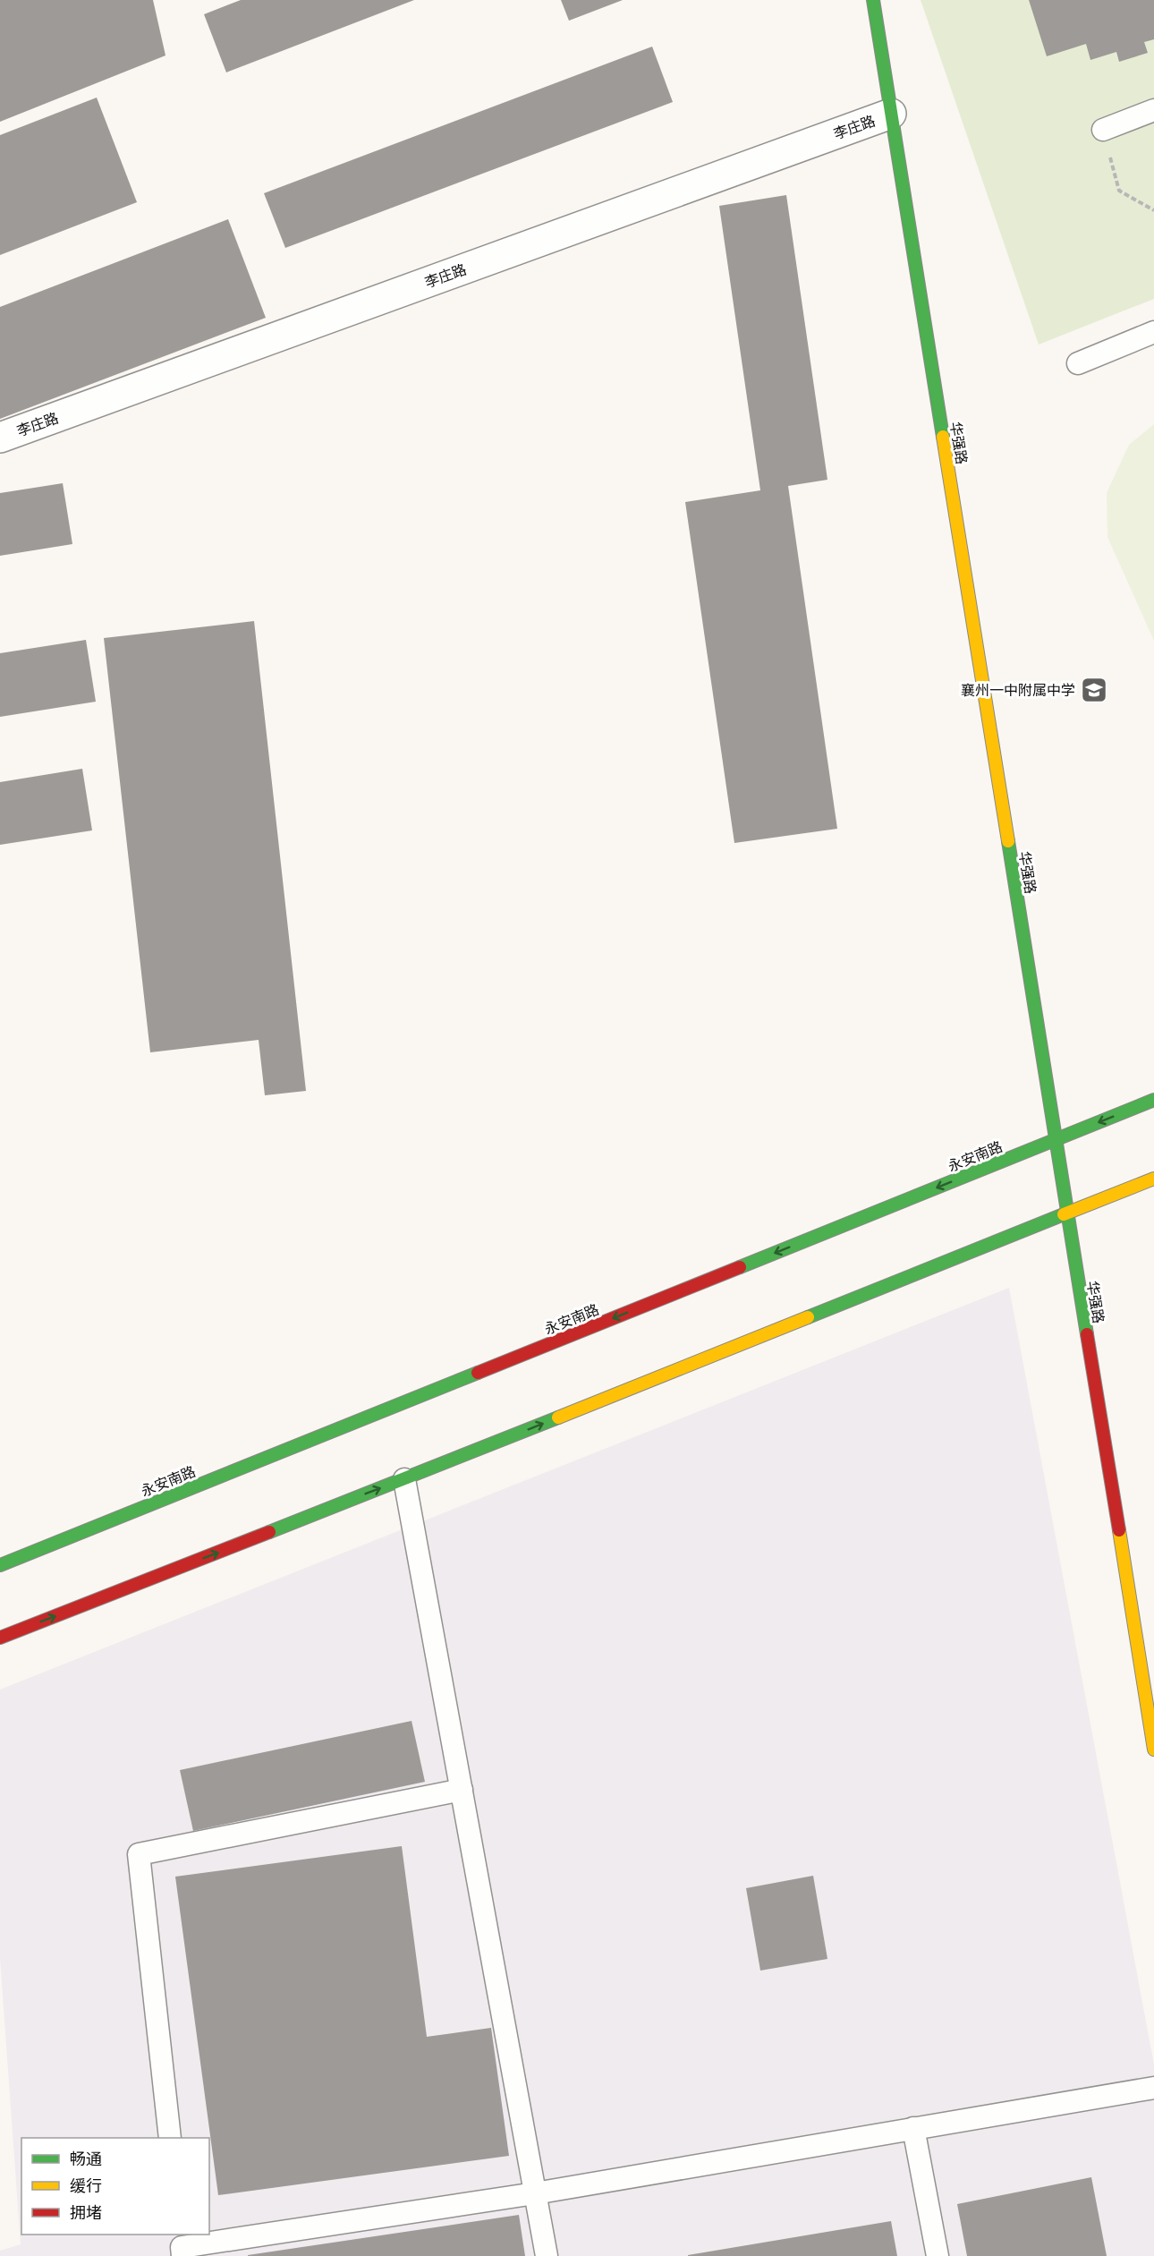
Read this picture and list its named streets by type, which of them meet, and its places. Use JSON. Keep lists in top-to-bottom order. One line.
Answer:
{"streets":{"main road":["华强路","永安南路"],"street":["李庄路"]},"crossings":[["李庄路","华强路"],["华强路","永安南路"]],"places":{"school or university":["襄州一中附属中学"]},"legend":["畅通","缓行","拥堵"]}
